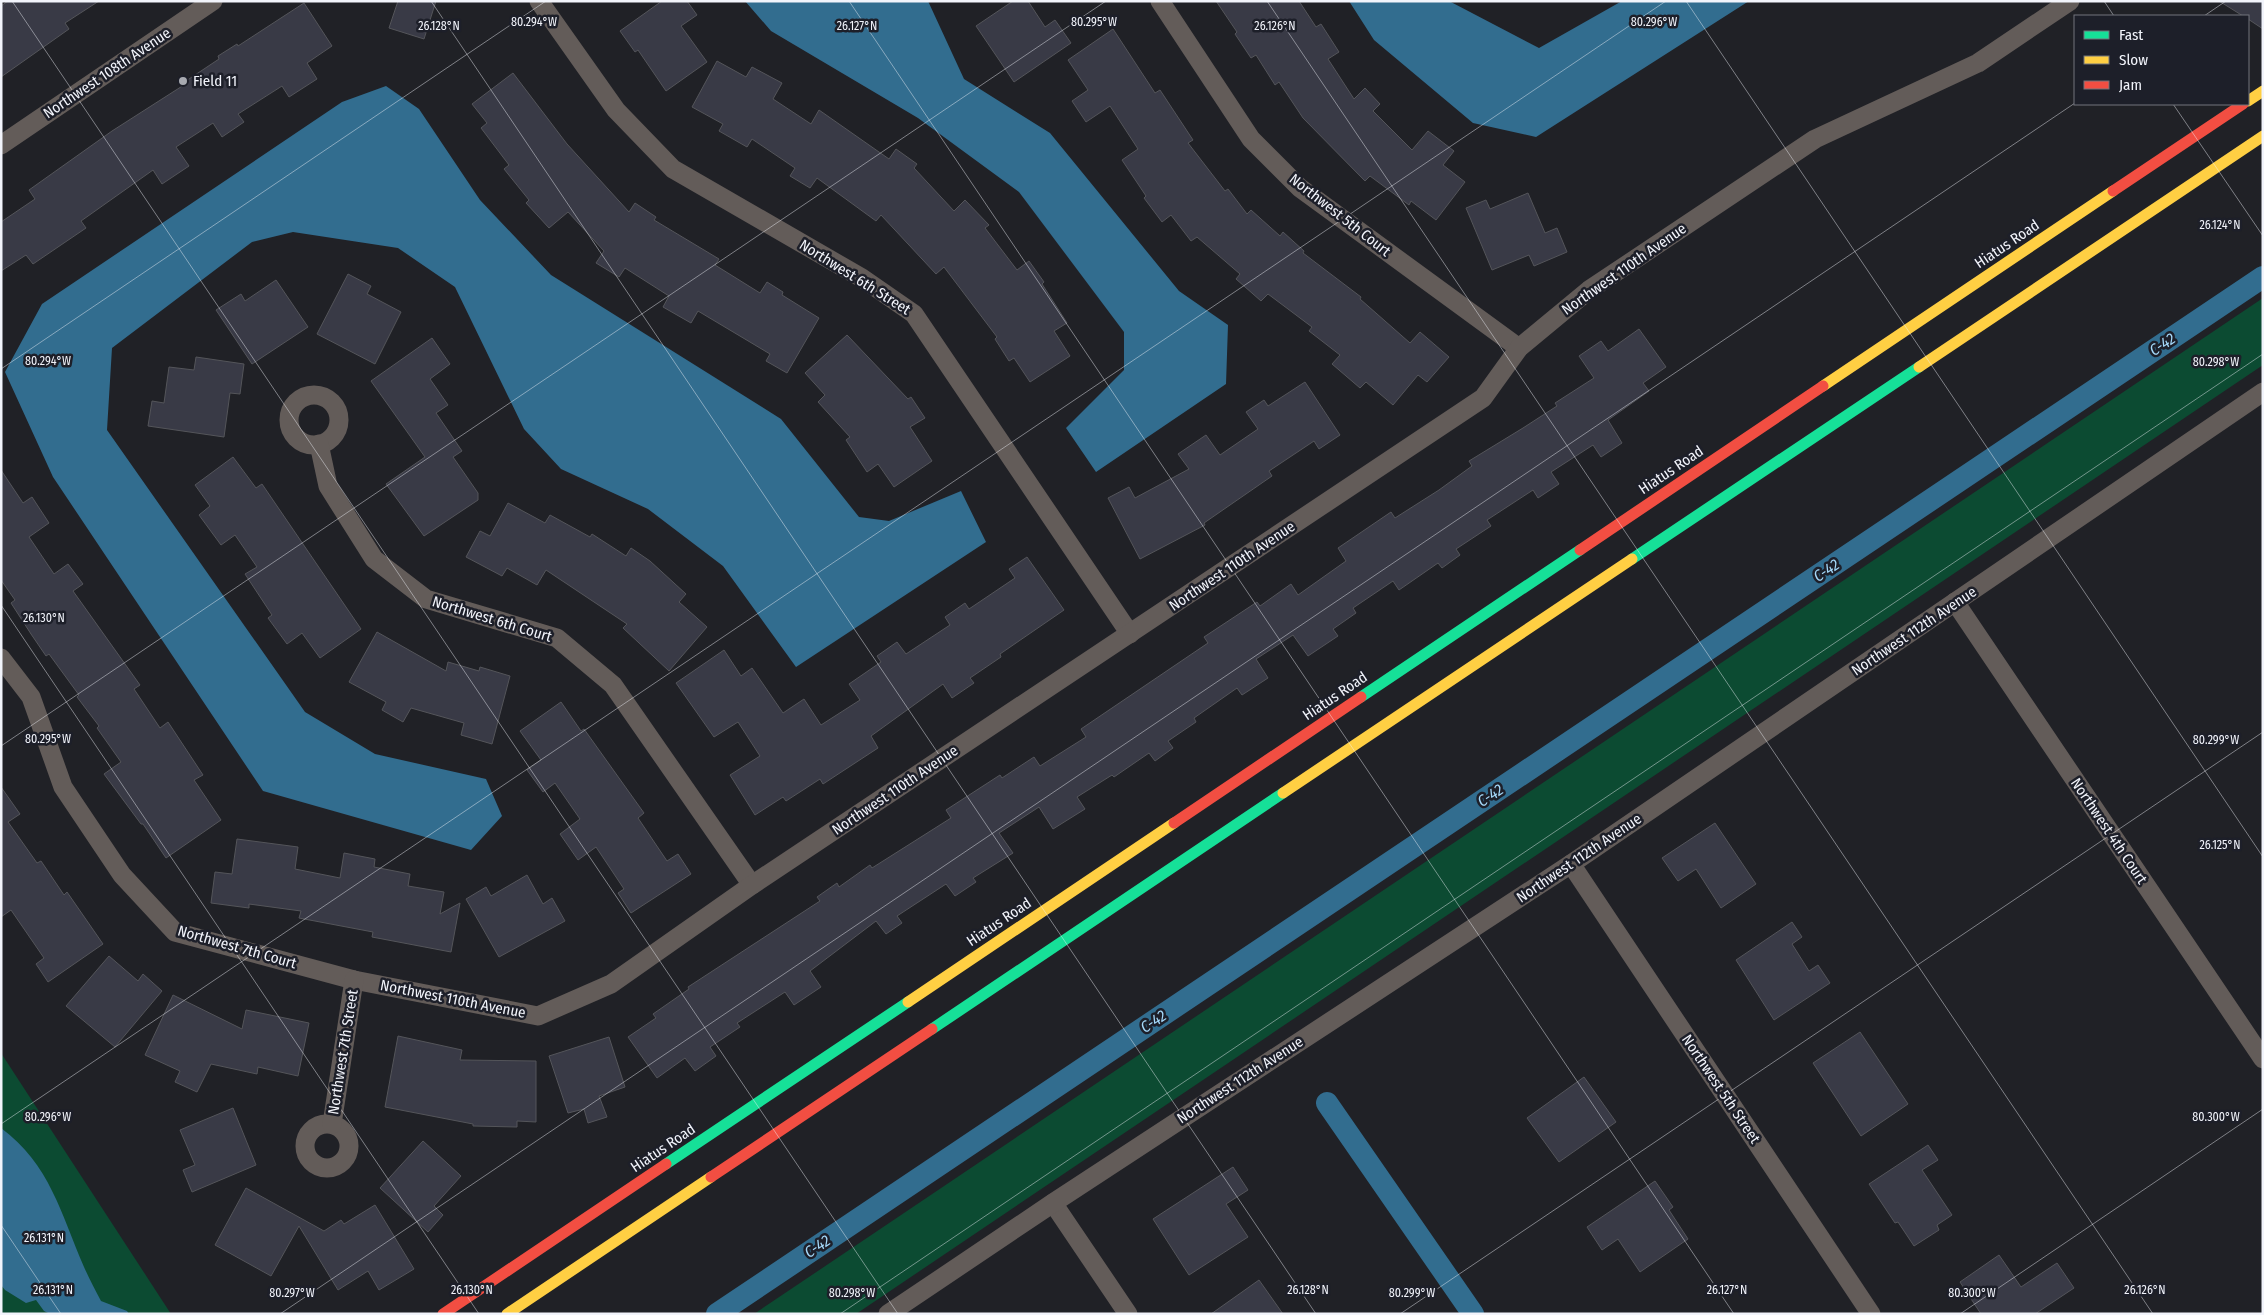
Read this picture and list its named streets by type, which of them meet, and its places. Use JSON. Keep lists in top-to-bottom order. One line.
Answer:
{"streets":{"main road":["Hiatus Road"],"street":["Northwest 108th Avenue","Northwest 5th Court","Northwest 110th Avenue","Northwest 6th Street","Northwest 6th Court","Northwest 112th Avenue","Northwest 4th Court","Northwest 7th Court","Northwest 7th Street","Northwest 5th Street"]},"crossings":[["Northwest 5th Court","Northwest 110th Avenue"],["Northwest 110th Avenue","Northwest 6th Street"],["Northwest 110th Avenue","Northwest 6th Court"],["Northwest 110th Avenue","Northwest 7th Court"],["Northwest 110th Avenue","Northwest 7th Street"],["Northwest 112th Avenue","Northwest 4th Court"],["Northwest 112th Avenue","Northwest 5th Street"],["Northwest 7th Court","Northwest 7th Street"]],"water":["C-42"],"places":["Field 11"],"legend":["Fast","Slow","Jam"],"coordinates":["80.294°W","80.295°W","80.296°W","26.128°N","26.127°N","26.126°N","26.124°N","80.298°W","26.130°N","80.299°W","26.125°N","80.300°W","26.131°N","80.297°W"]}
